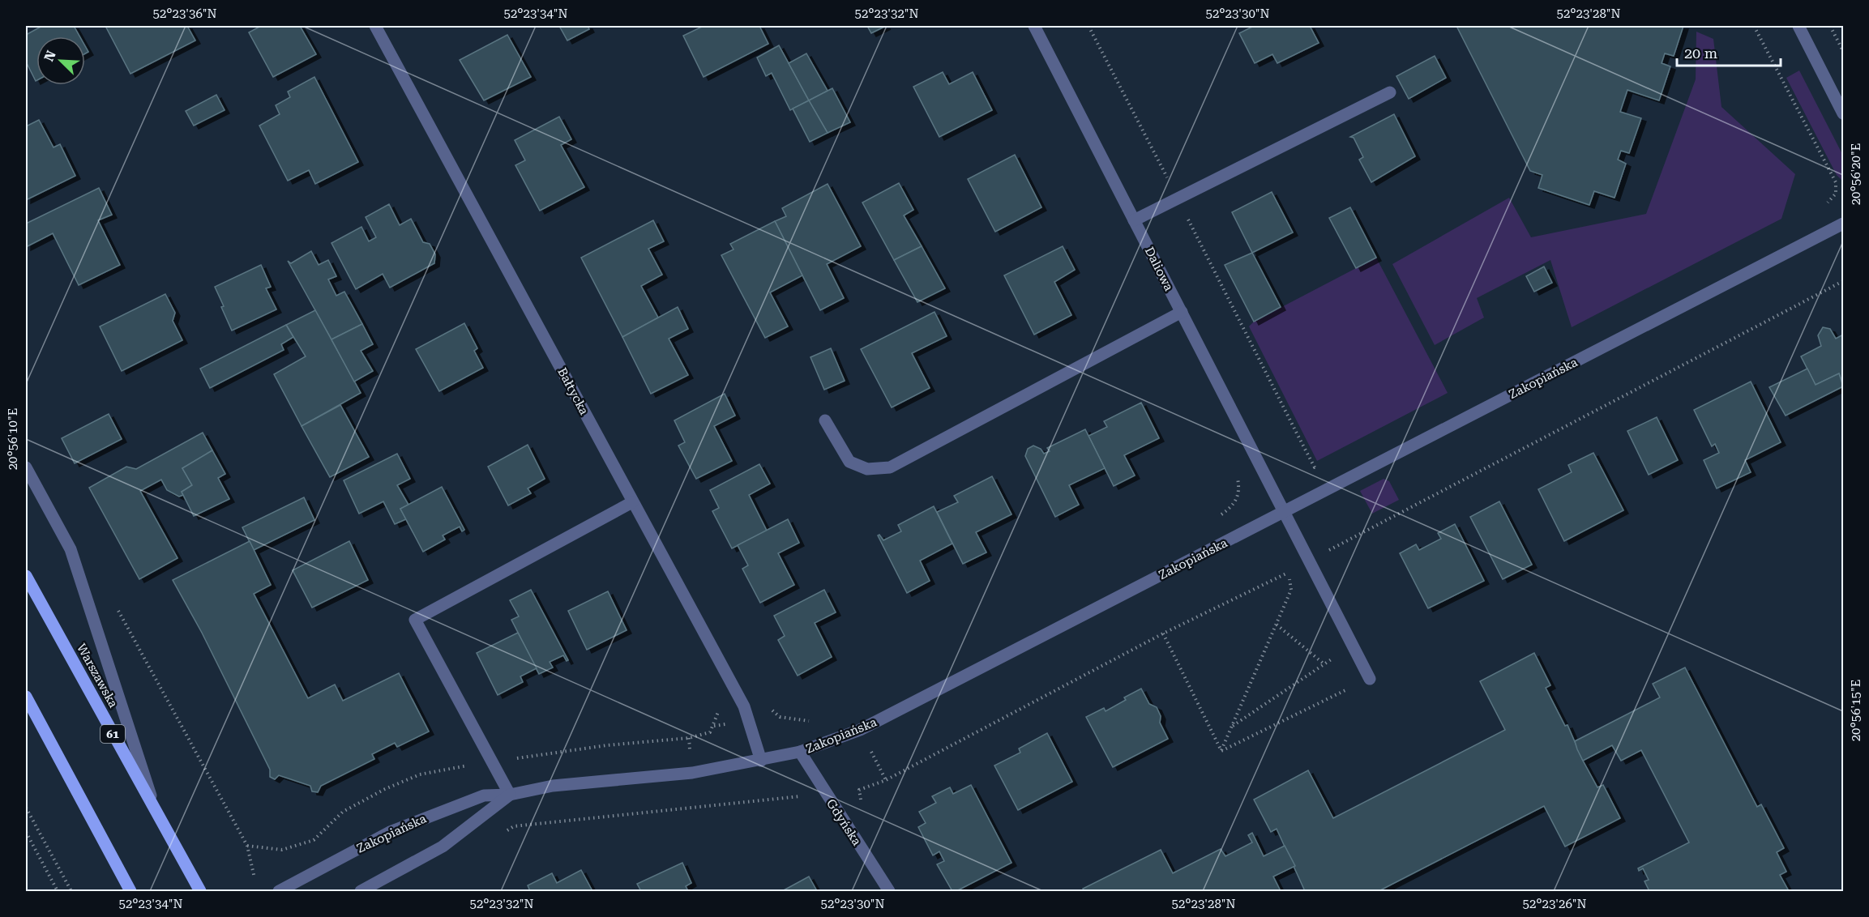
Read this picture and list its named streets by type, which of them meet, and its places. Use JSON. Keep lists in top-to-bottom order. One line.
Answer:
{"streets":{"main road":["Warszawska","61"],"street":["Daliowa","Zakopiańska","Bałtycka","Gdyńska"]},"crossings":[["Daliowa","Zakopiańska"],["Zakopiańska","Bałtycka"],["Zakopiańska","Gdyńska"]],"scale_bar":"20 m","north":"top left","coordinates":["52°23'36\"N","52°23'34\"N","52°23'32\"N","52°23'30\"N","52°23'28\"N","20°56'20\"E","20°56'10\"E","20°56'15\"E","52°23'26\"N"]}
